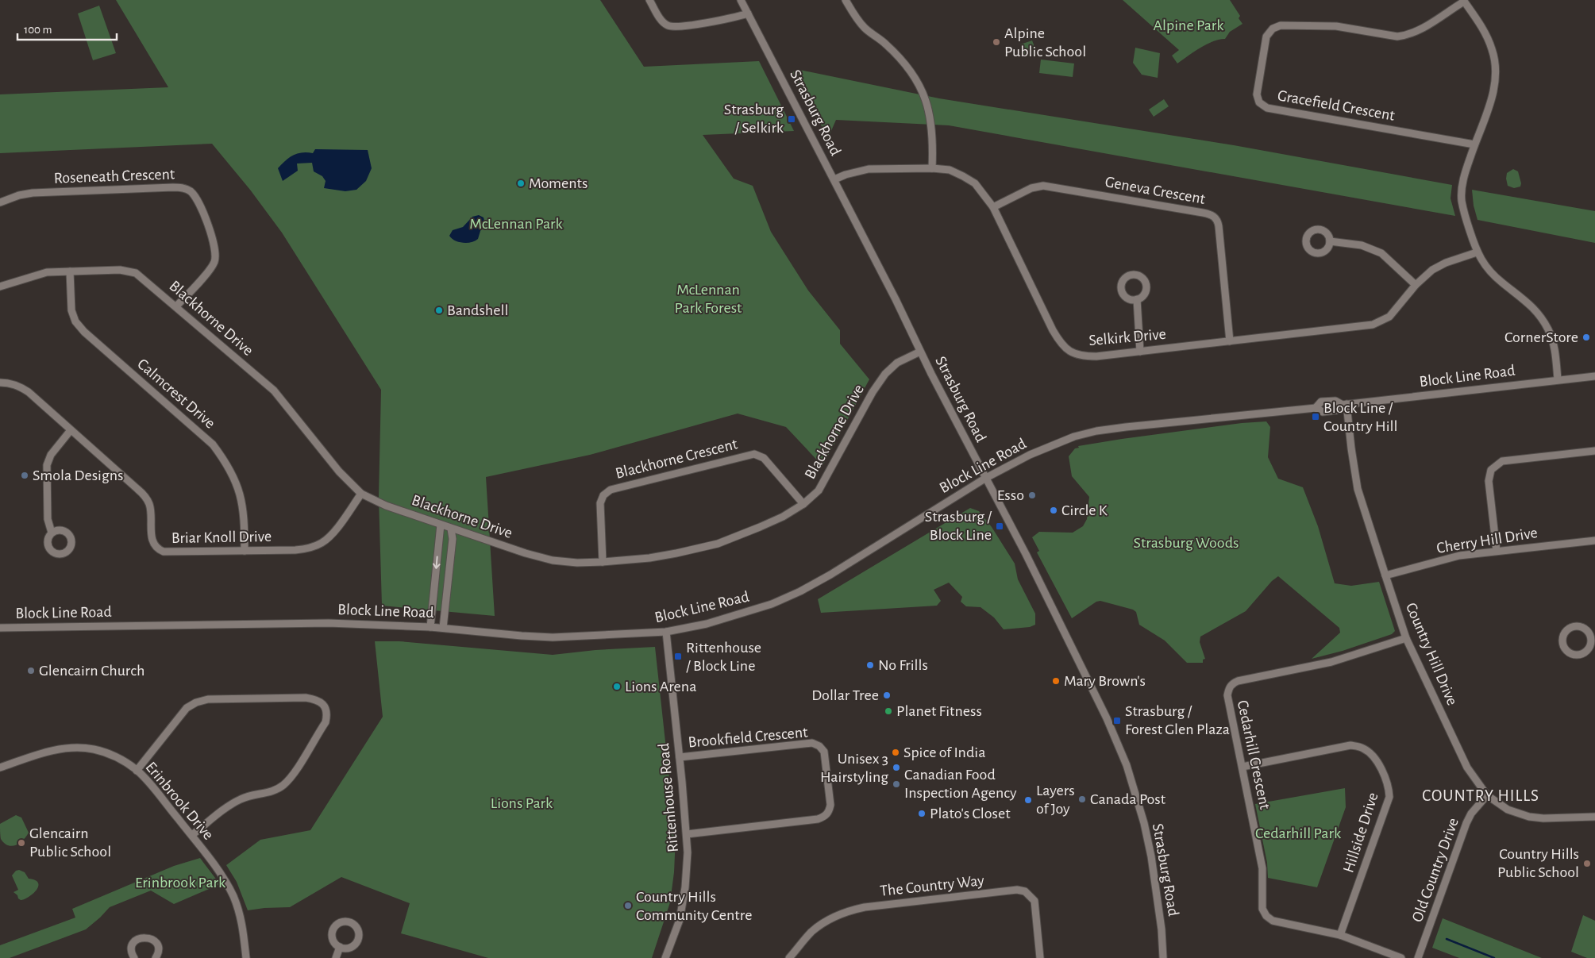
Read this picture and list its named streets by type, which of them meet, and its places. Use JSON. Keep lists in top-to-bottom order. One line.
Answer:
{"streets":{"street":["Gracefield Crescent","Strasburg Road","Roseneath Crescent","Geneva Crescent","Blackhorne Drive","Selkirk Drive","Block Line Road","Calmcrest Drive","Blackhorne Crescent","Briar Knoll Drive","Cherry Hill Drive","Country Hill Drive","Brookfield Crescent","Cedarhill Crescent","Rittenhouse Road","Erinbrook Drive","Hillside Drive","Old Country Drive","The Country Way"]},"crossings":[["Strasburg Road","Blackhorne Drive"],["Strasburg Road","Selkirk Drive"],["Strasburg Road","Block Line Road"],["Roseneath Crescent","Blackhorne Drive"],["Geneva Crescent","Selkirk Drive"],["Blackhorne Drive","Calmcrest Drive"],["Blackhorne Drive","Blackhorne Crescent"],["Blackhorne Drive","Briar Knoll Drive"],["Block Line Road","Country Hill Drive"],["Block Line Road","Rittenhouse Road"],["Calmcrest Drive","Briar Knoll Drive"],["Cherry Hill Drive","Country Hill Drive"],["Country Hill Drive","Cedarhill Crescent"],["Country Hill Drive","Old Country Drive"],["Brookfield Crescent","Rittenhouse Road"],["Cedarhill Crescent","Hillside Drive"]],"districts":["COUNTRY HILLS"],"parks":["Alpine Park","McLennan Park","McLennan Park Forest","Strasburg Woods","Lions Park","Cedarhill Park","Erinbrook Park"],"places":{"other":["Alpine Public School","Moments","Bandshell","CornerStore","Smola Designs","Esso","Circle K","No Frills","Glencairn Church","Mary Brown's","Lions Arena","Dollar Tree","Planet Fitness","Spice of India","Unisex 3 Hairstyling","Canadian Food Inspection Agency","Canada Post","Layers of Joy","Plato's Closet","Glencairn Public School","Country Hills Public School","Country Hills Community Centre"],"transit":["Strasburg / Selkirk","Block Line / Country Hill","Strasburg / Block Line","Rittenhouse / Block Line","Strasburg / Forest Glen Plaza"]},"scale_bar":"100 m"}
